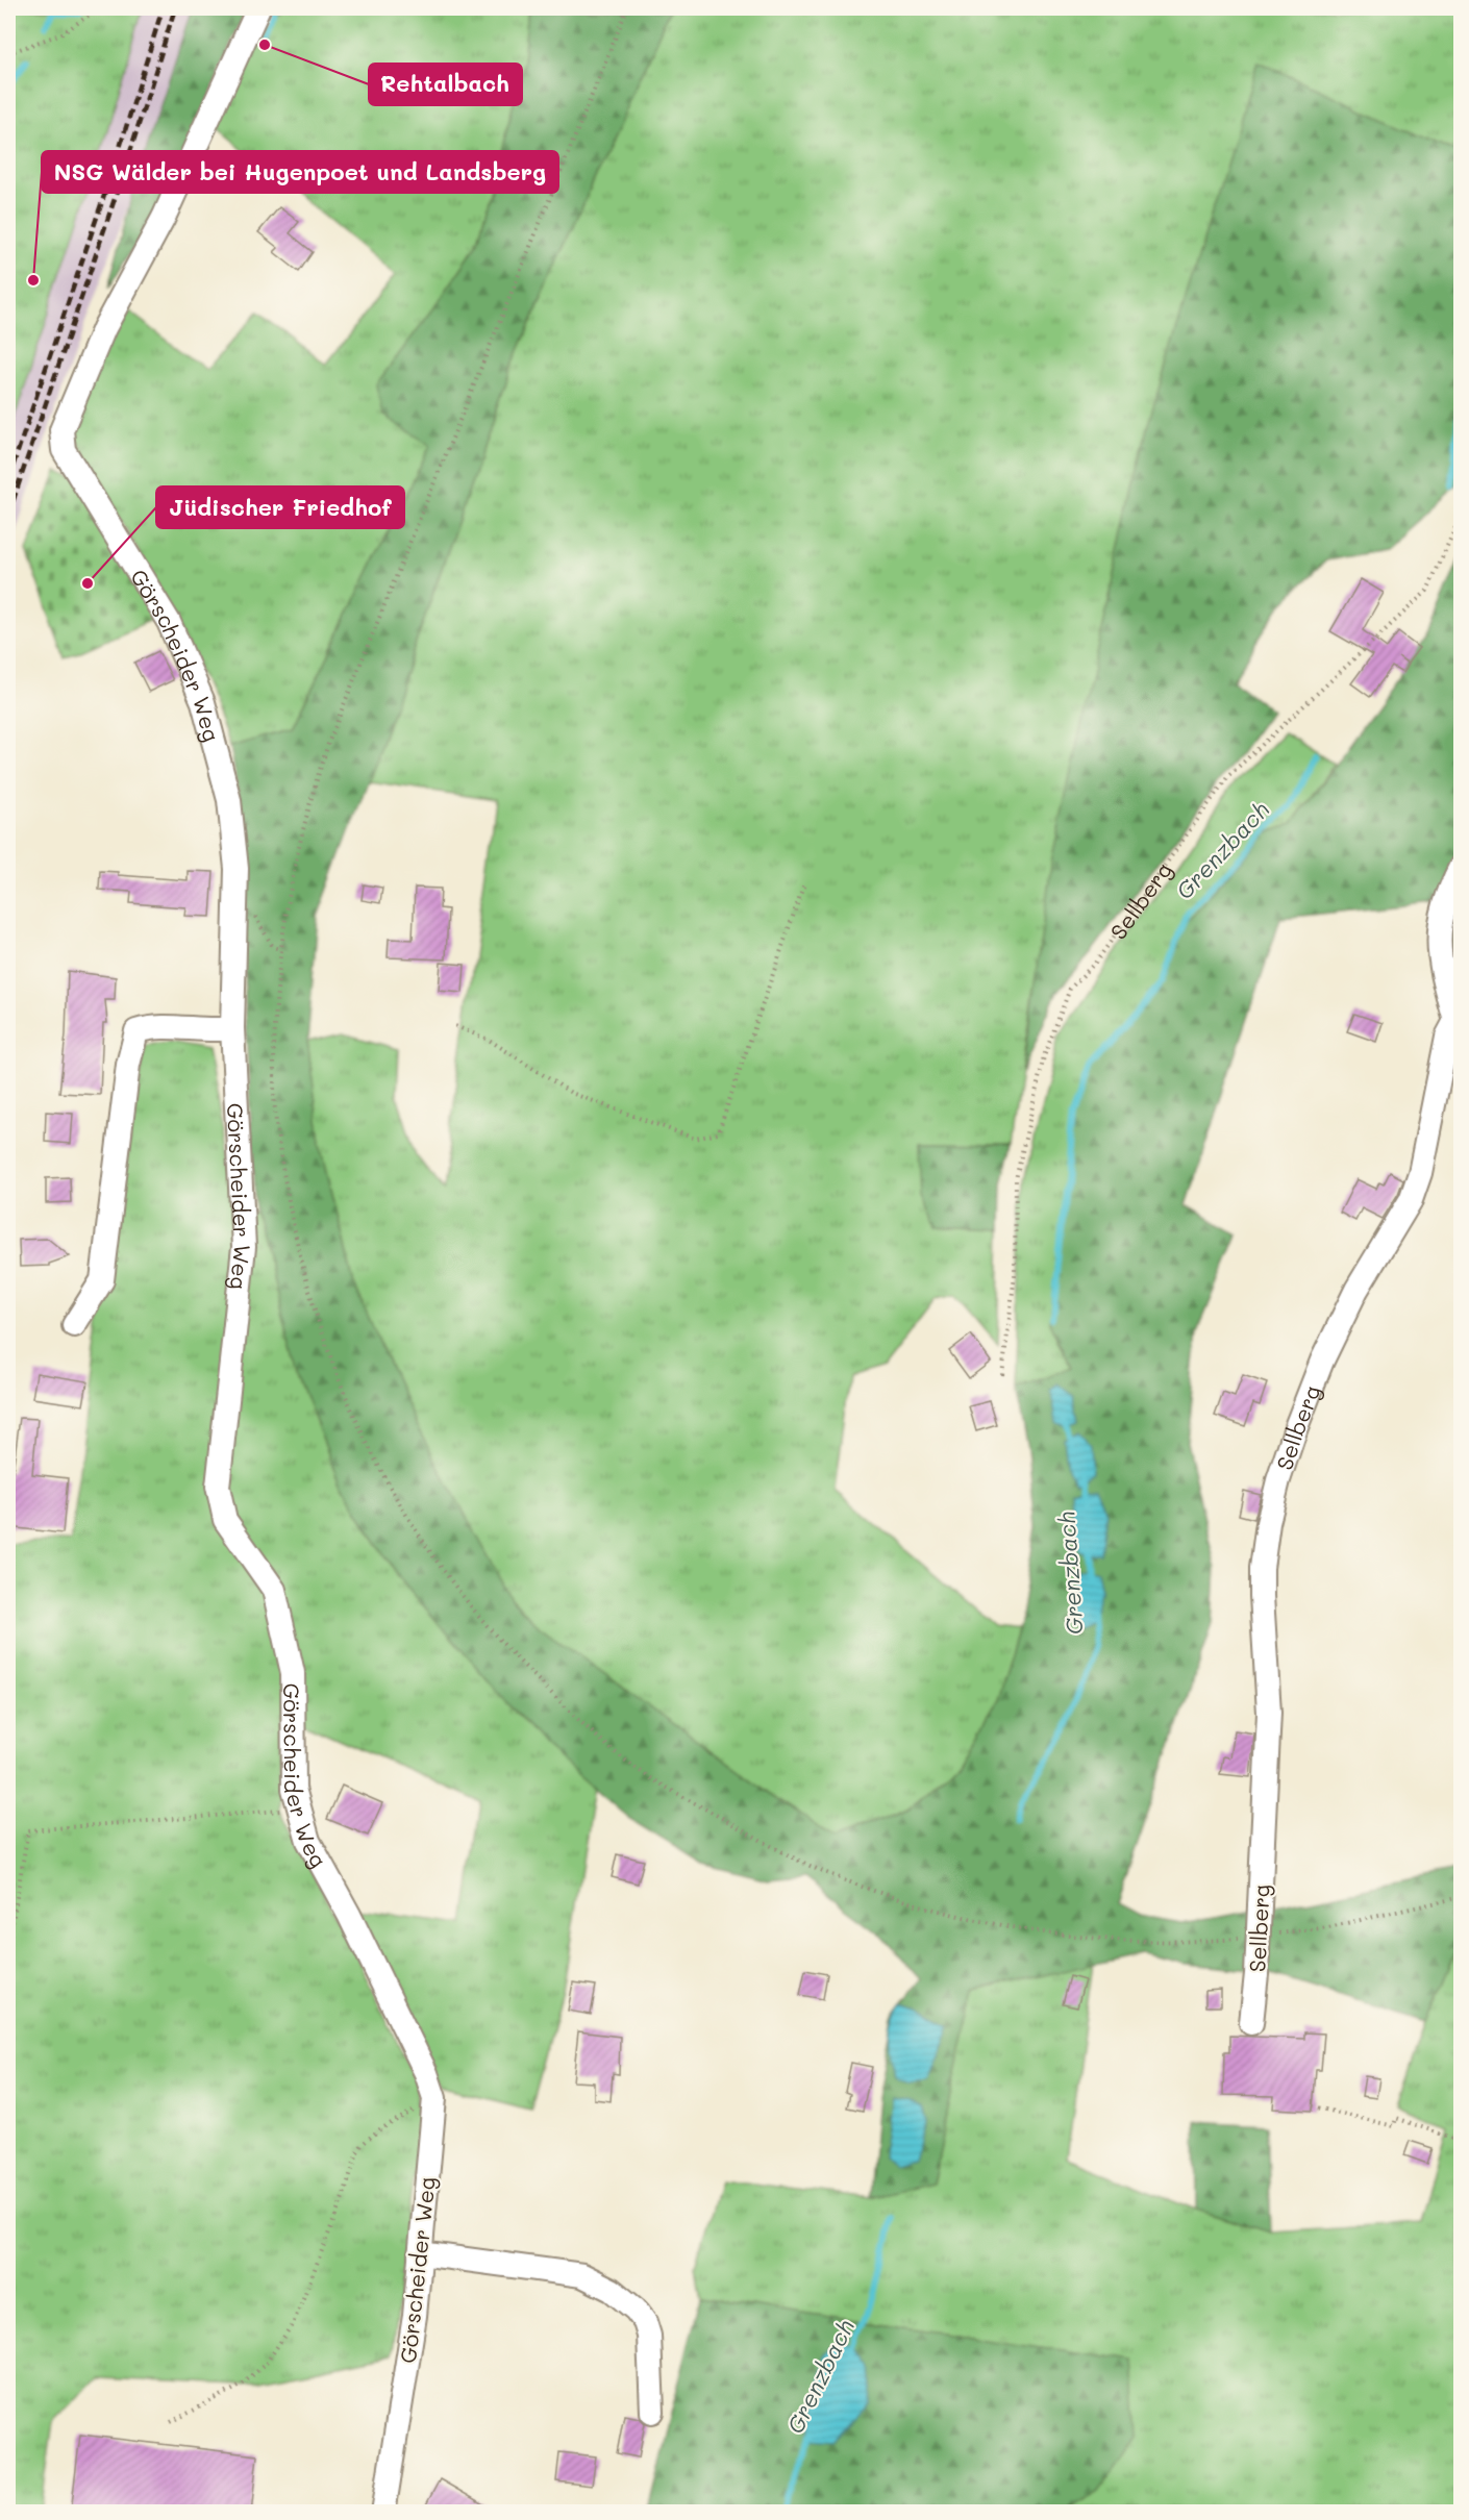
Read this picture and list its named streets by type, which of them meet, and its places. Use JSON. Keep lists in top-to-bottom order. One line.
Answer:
{"streets":{"street":["Görscheider Weg","Sellberg"]},"water":["Grenzbach"],"places":["Rehtalbach","NSG Wälder bei Hugenpoet und Landsberg","Jüdischer Friedhof"]}
